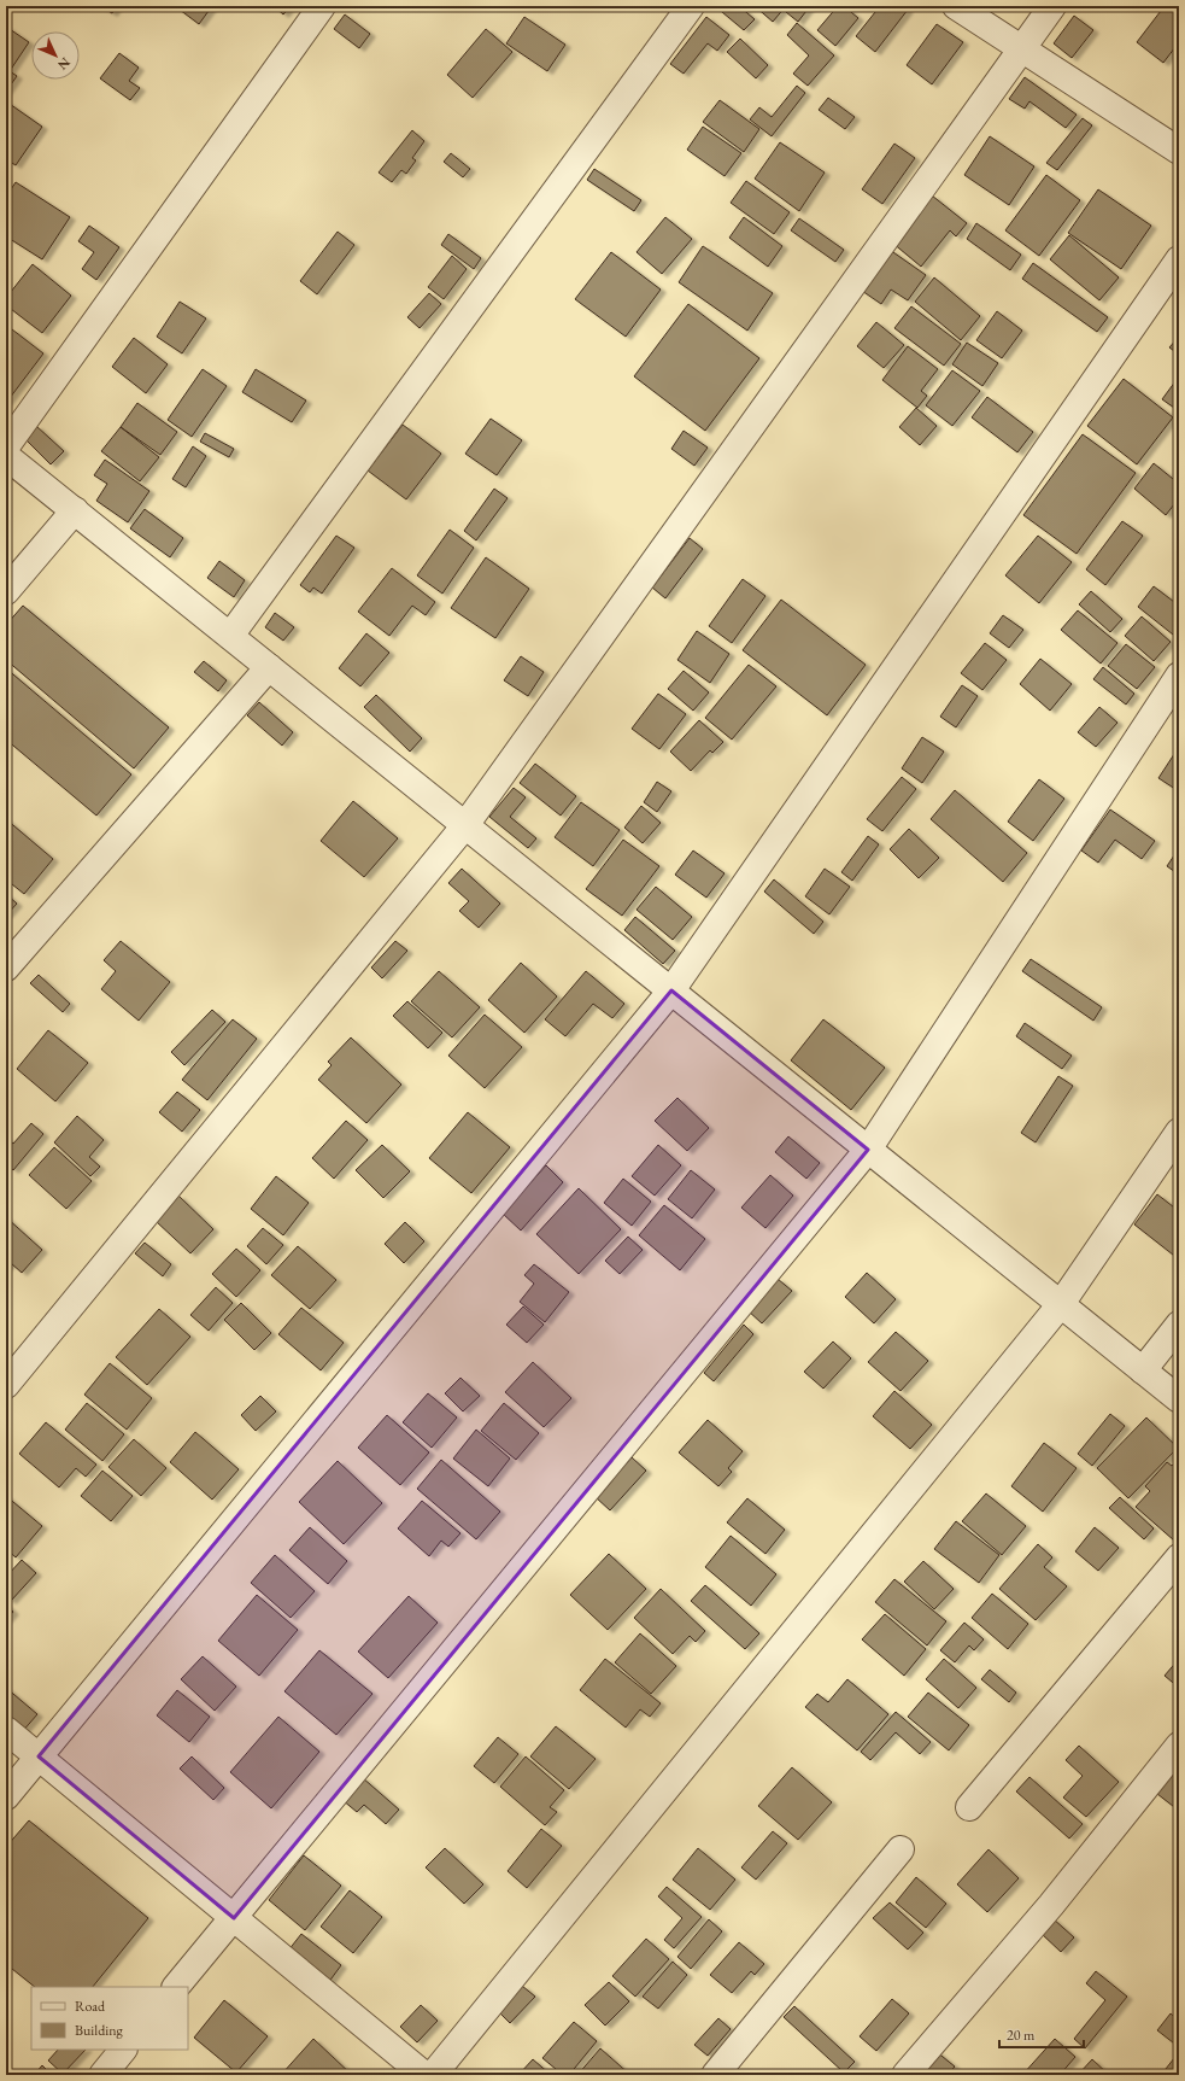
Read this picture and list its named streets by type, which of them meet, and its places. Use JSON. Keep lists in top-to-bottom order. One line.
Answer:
{"legend":["Road","Building"],"scale_bar":"20 m","north":"bottom right"}
